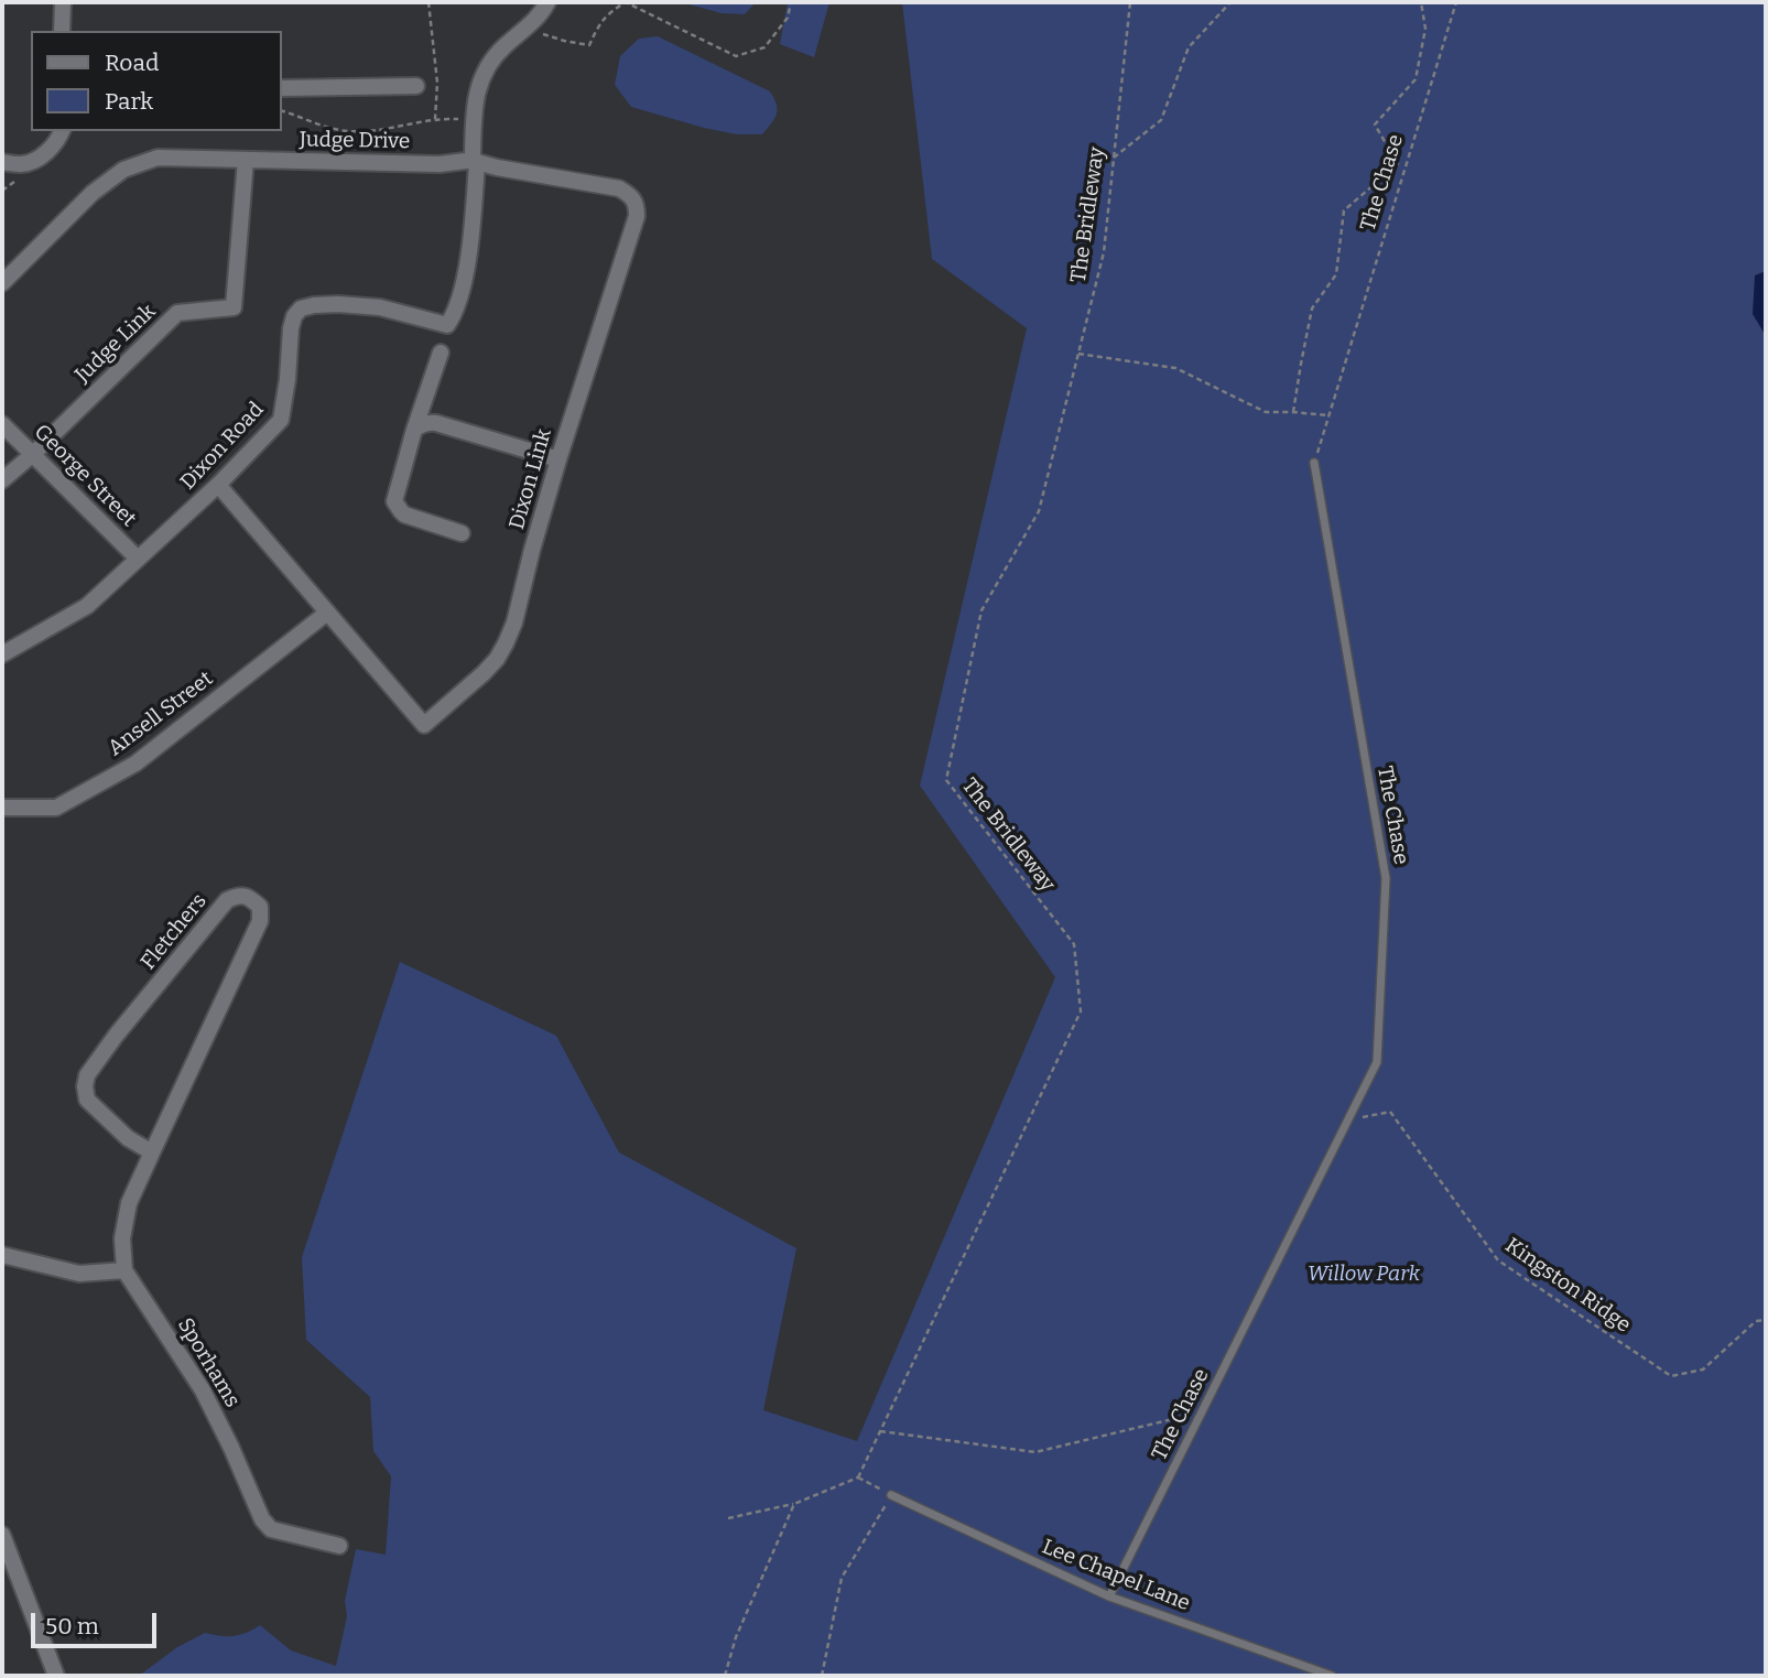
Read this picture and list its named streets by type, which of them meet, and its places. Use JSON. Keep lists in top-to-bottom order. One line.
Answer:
{"streets":{"street":["Judge Drive","Judge Link","Dixon Road","George Street","Dixon Link","Ansell Street","Fletchers","Sporhams"],"lane":["The Chase","Lee Chapel Lane"],"path":["The Bridleway","Kingston Ridge"]},"crossings":[["Judge Drive","Judge Link"],["Judge Drive","Dixon Road"],["Judge Drive","Dixon Link"],["The Chase","Kingston Ridge"],["The Chase","Lee Chapel Lane"],["Judge Link","George Street"],["Dixon Road","George Street"],["Dixon Road","Dixon Link"],["Dixon Link","Ansell Street"],["Fletchers","Sporhams"]],"parks":["Willow Park"],"legend":["Road","Park"],"scale_bar":"50 m"}
